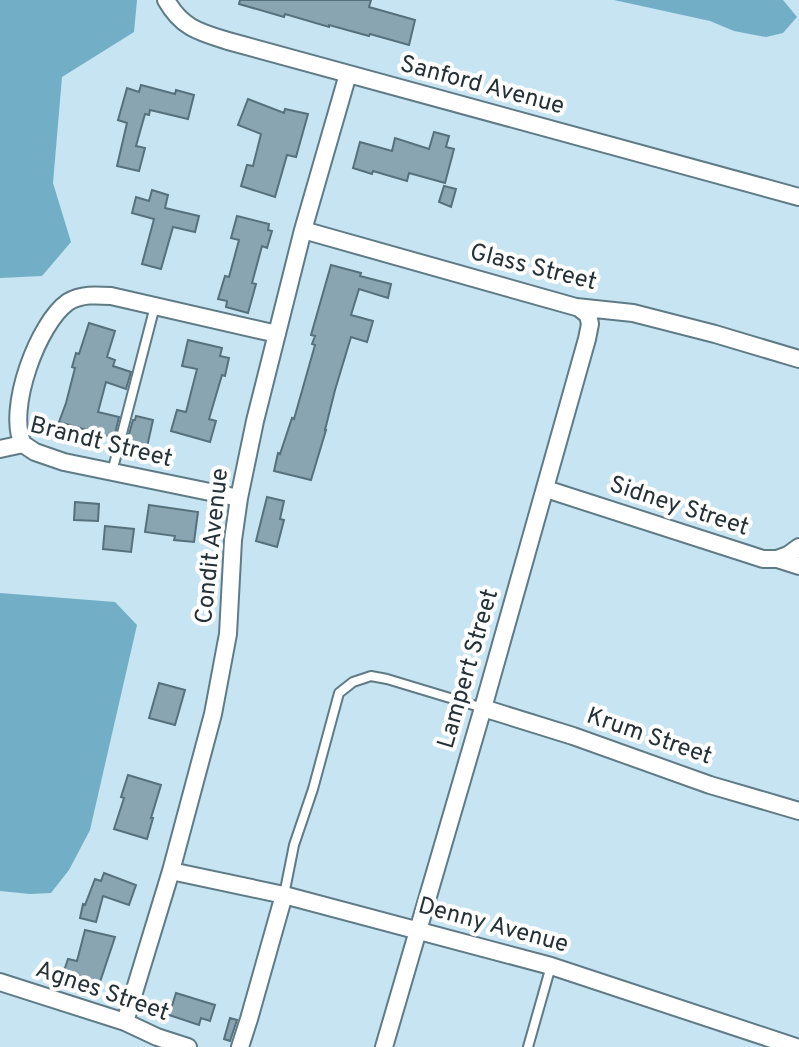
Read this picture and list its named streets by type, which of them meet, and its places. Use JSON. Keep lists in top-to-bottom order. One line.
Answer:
{"streets":{"street":["Sanford Avenue","Glass Street","Brandt Street","Sidney Street","Condit Avenue","Lampert Street","Krum Street","Denny Avenue","Agnes Street"]},"crossings":[["Sanford Avenue","Condit Avenue"],["Glass Street","Condit Avenue"],["Glass Street","Lampert Street"],["Brandt Street","Condit Avenue"],["Sidney Street","Lampert Street"],["Condit Avenue","Denny Avenue"],["Condit Avenue","Agnes Street"],["Lampert Street","Krum Street"],["Lampert Street","Denny Avenue"]]}
